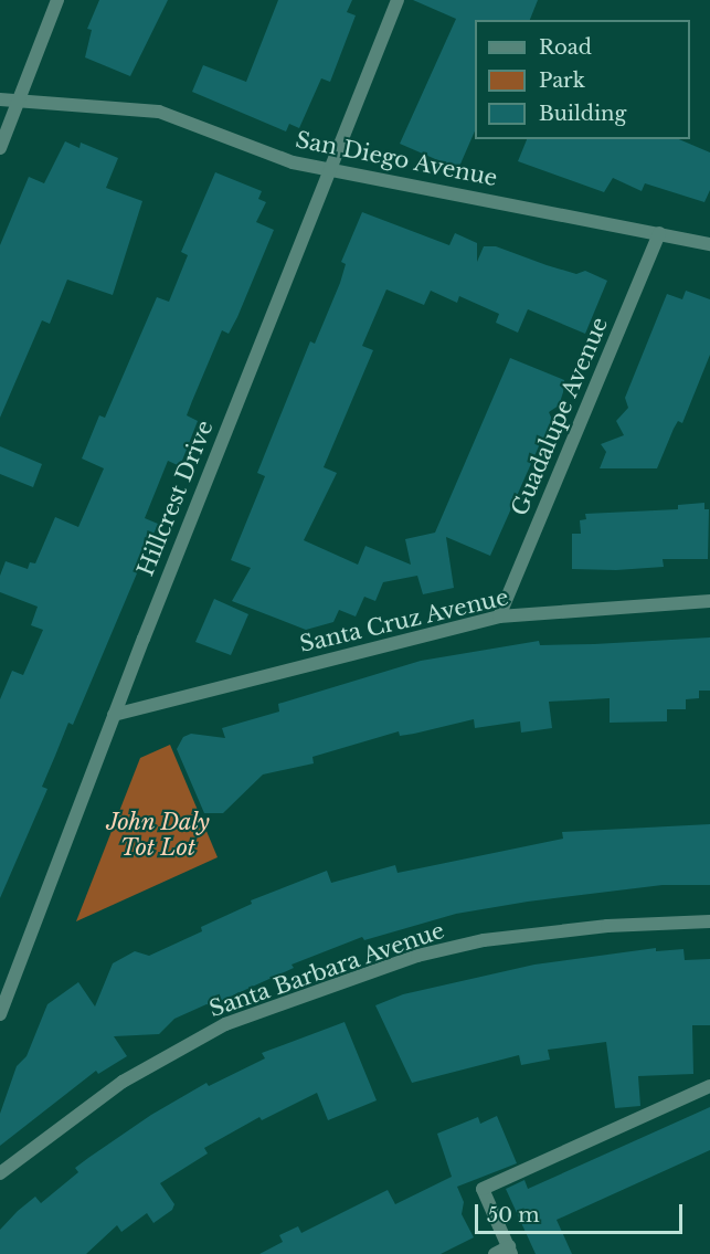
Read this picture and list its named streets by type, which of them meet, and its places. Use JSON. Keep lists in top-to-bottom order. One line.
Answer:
{"streets":{"street":["San Diego Avenue","Guadalupe Avenue","Hillcrest Drive","Santa Cruz Avenue","Santa Barbara Avenue"]},"crossings":[["San Diego Avenue","Guadalupe Avenue"],["San Diego Avenue","Hillcrest Drive"],["Guadalupe Avenue","Santa Cruz Avenue"],["Hillcrest Drive","Santa Cruz Avenue"]],"parks":["John Daly Tot Lot"],"legend":["Road","Park","Building"],"scale_bar":"50 m"}
